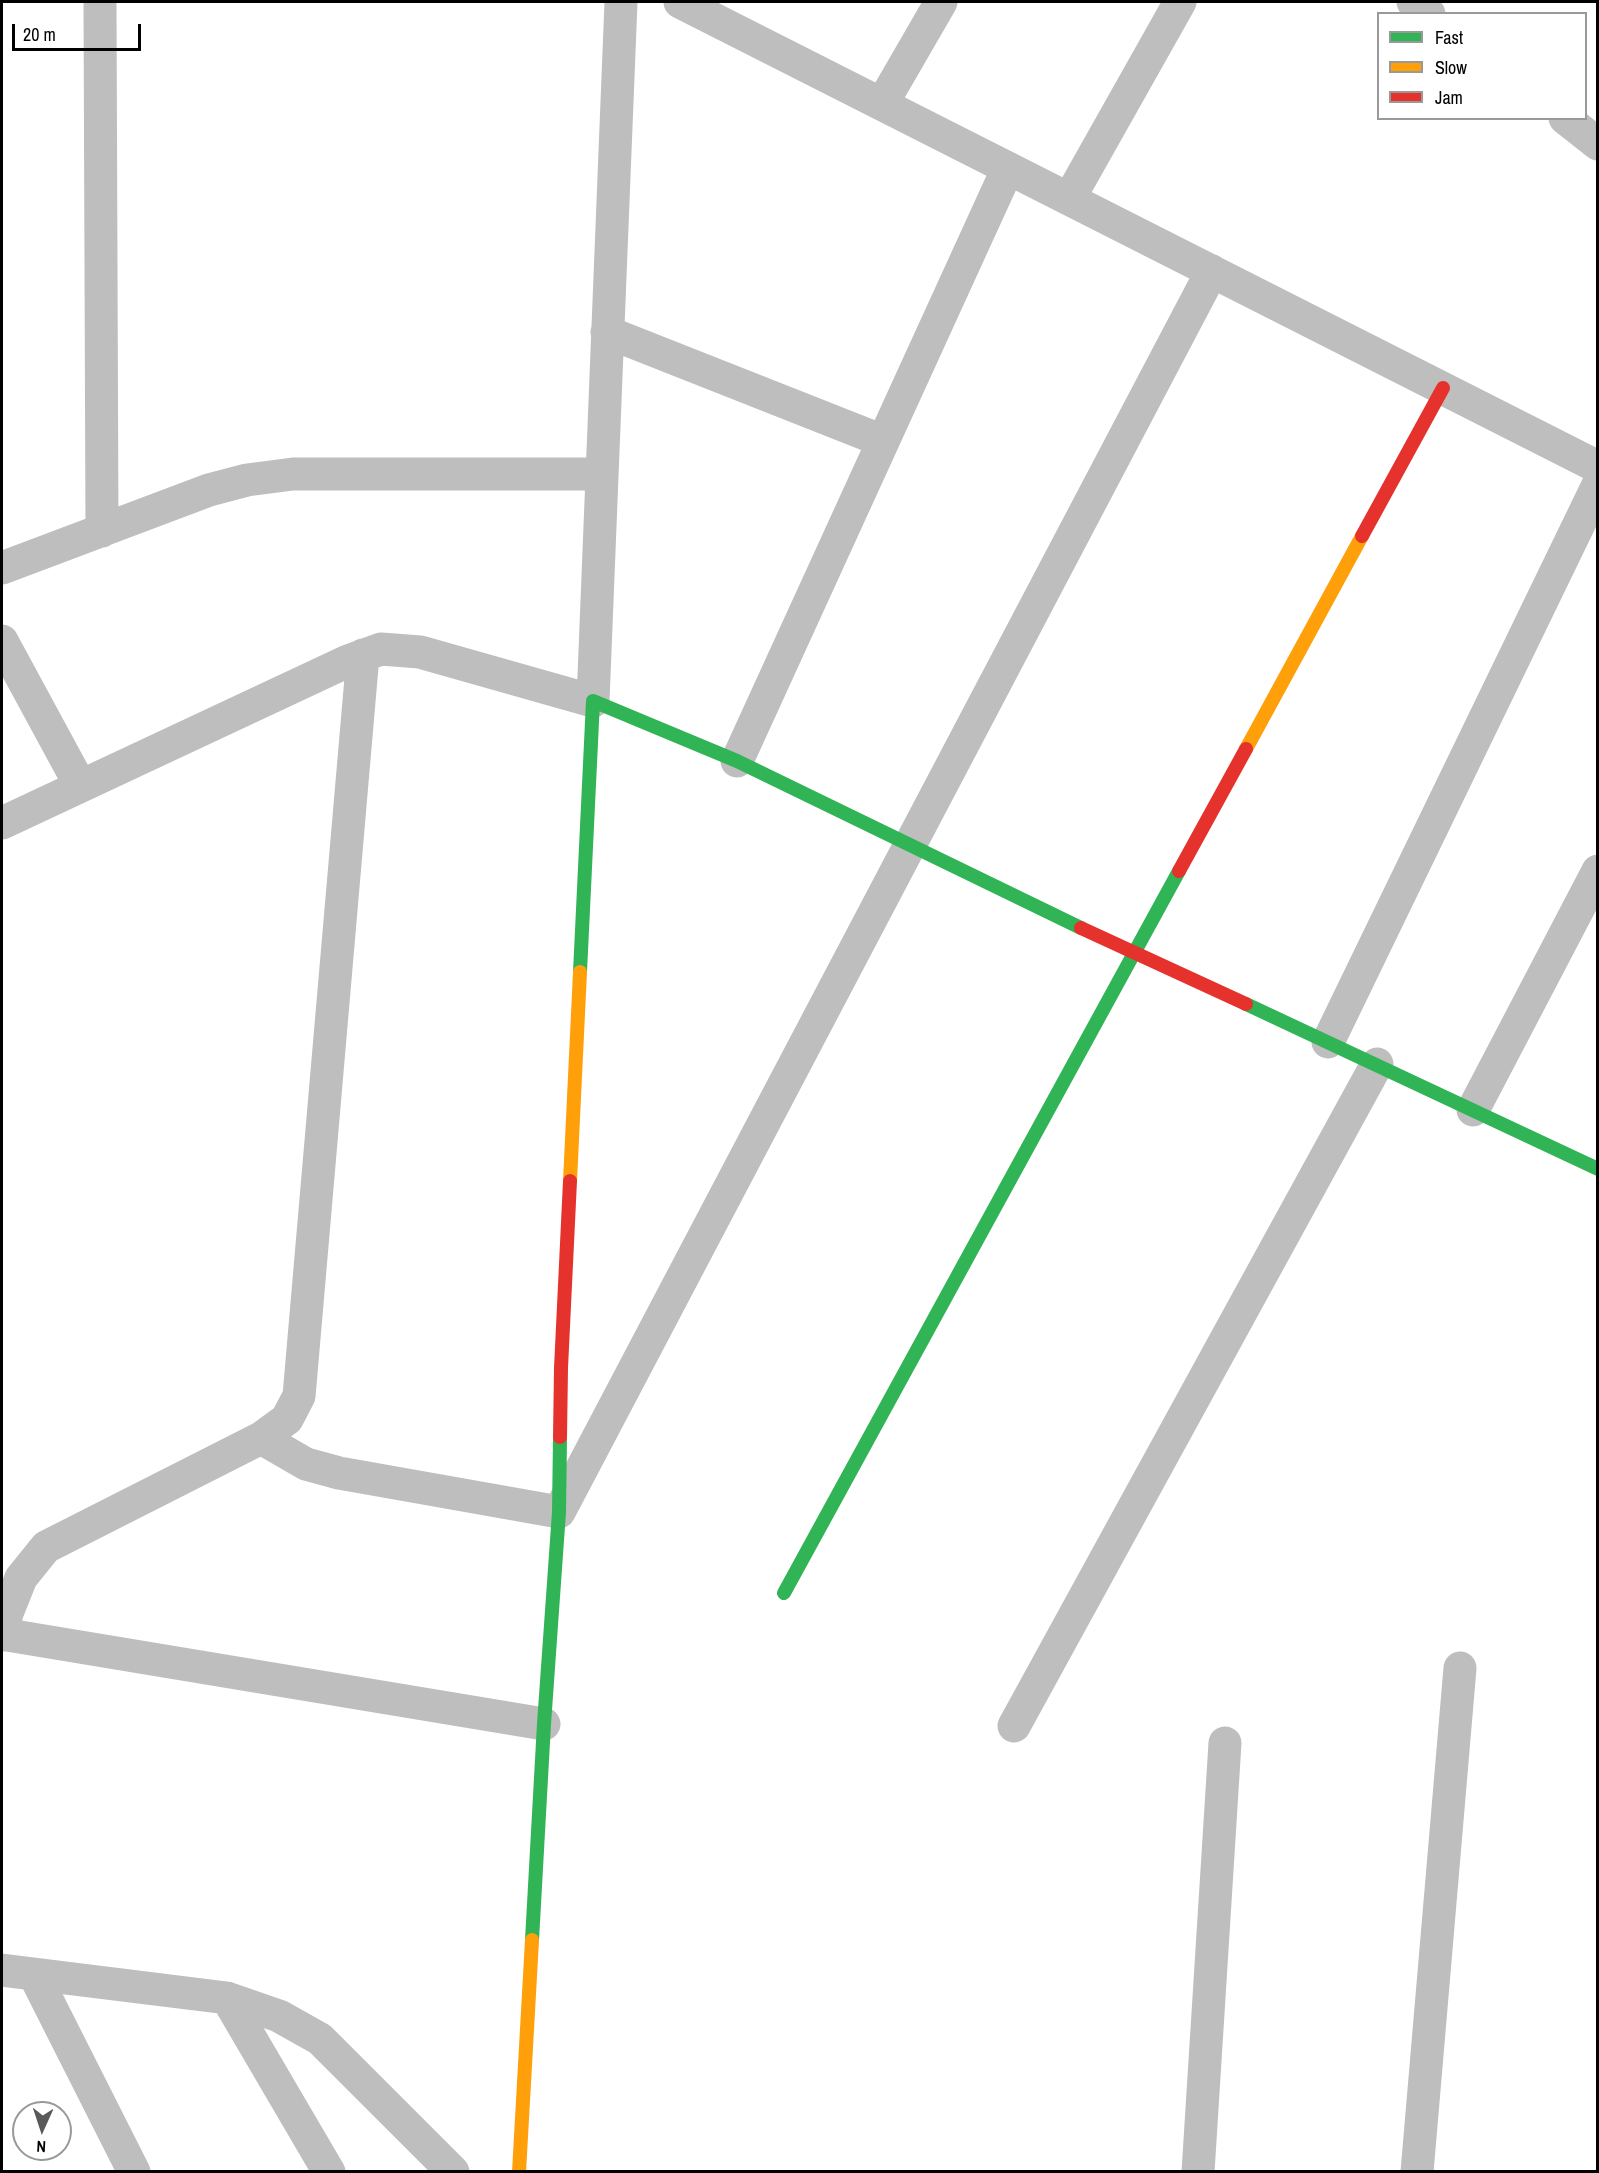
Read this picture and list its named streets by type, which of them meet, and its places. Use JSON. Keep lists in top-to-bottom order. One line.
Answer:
{"legend":["Fast","Slow","Jam"],"scale_bar":"20 m","north":"bottom"}
